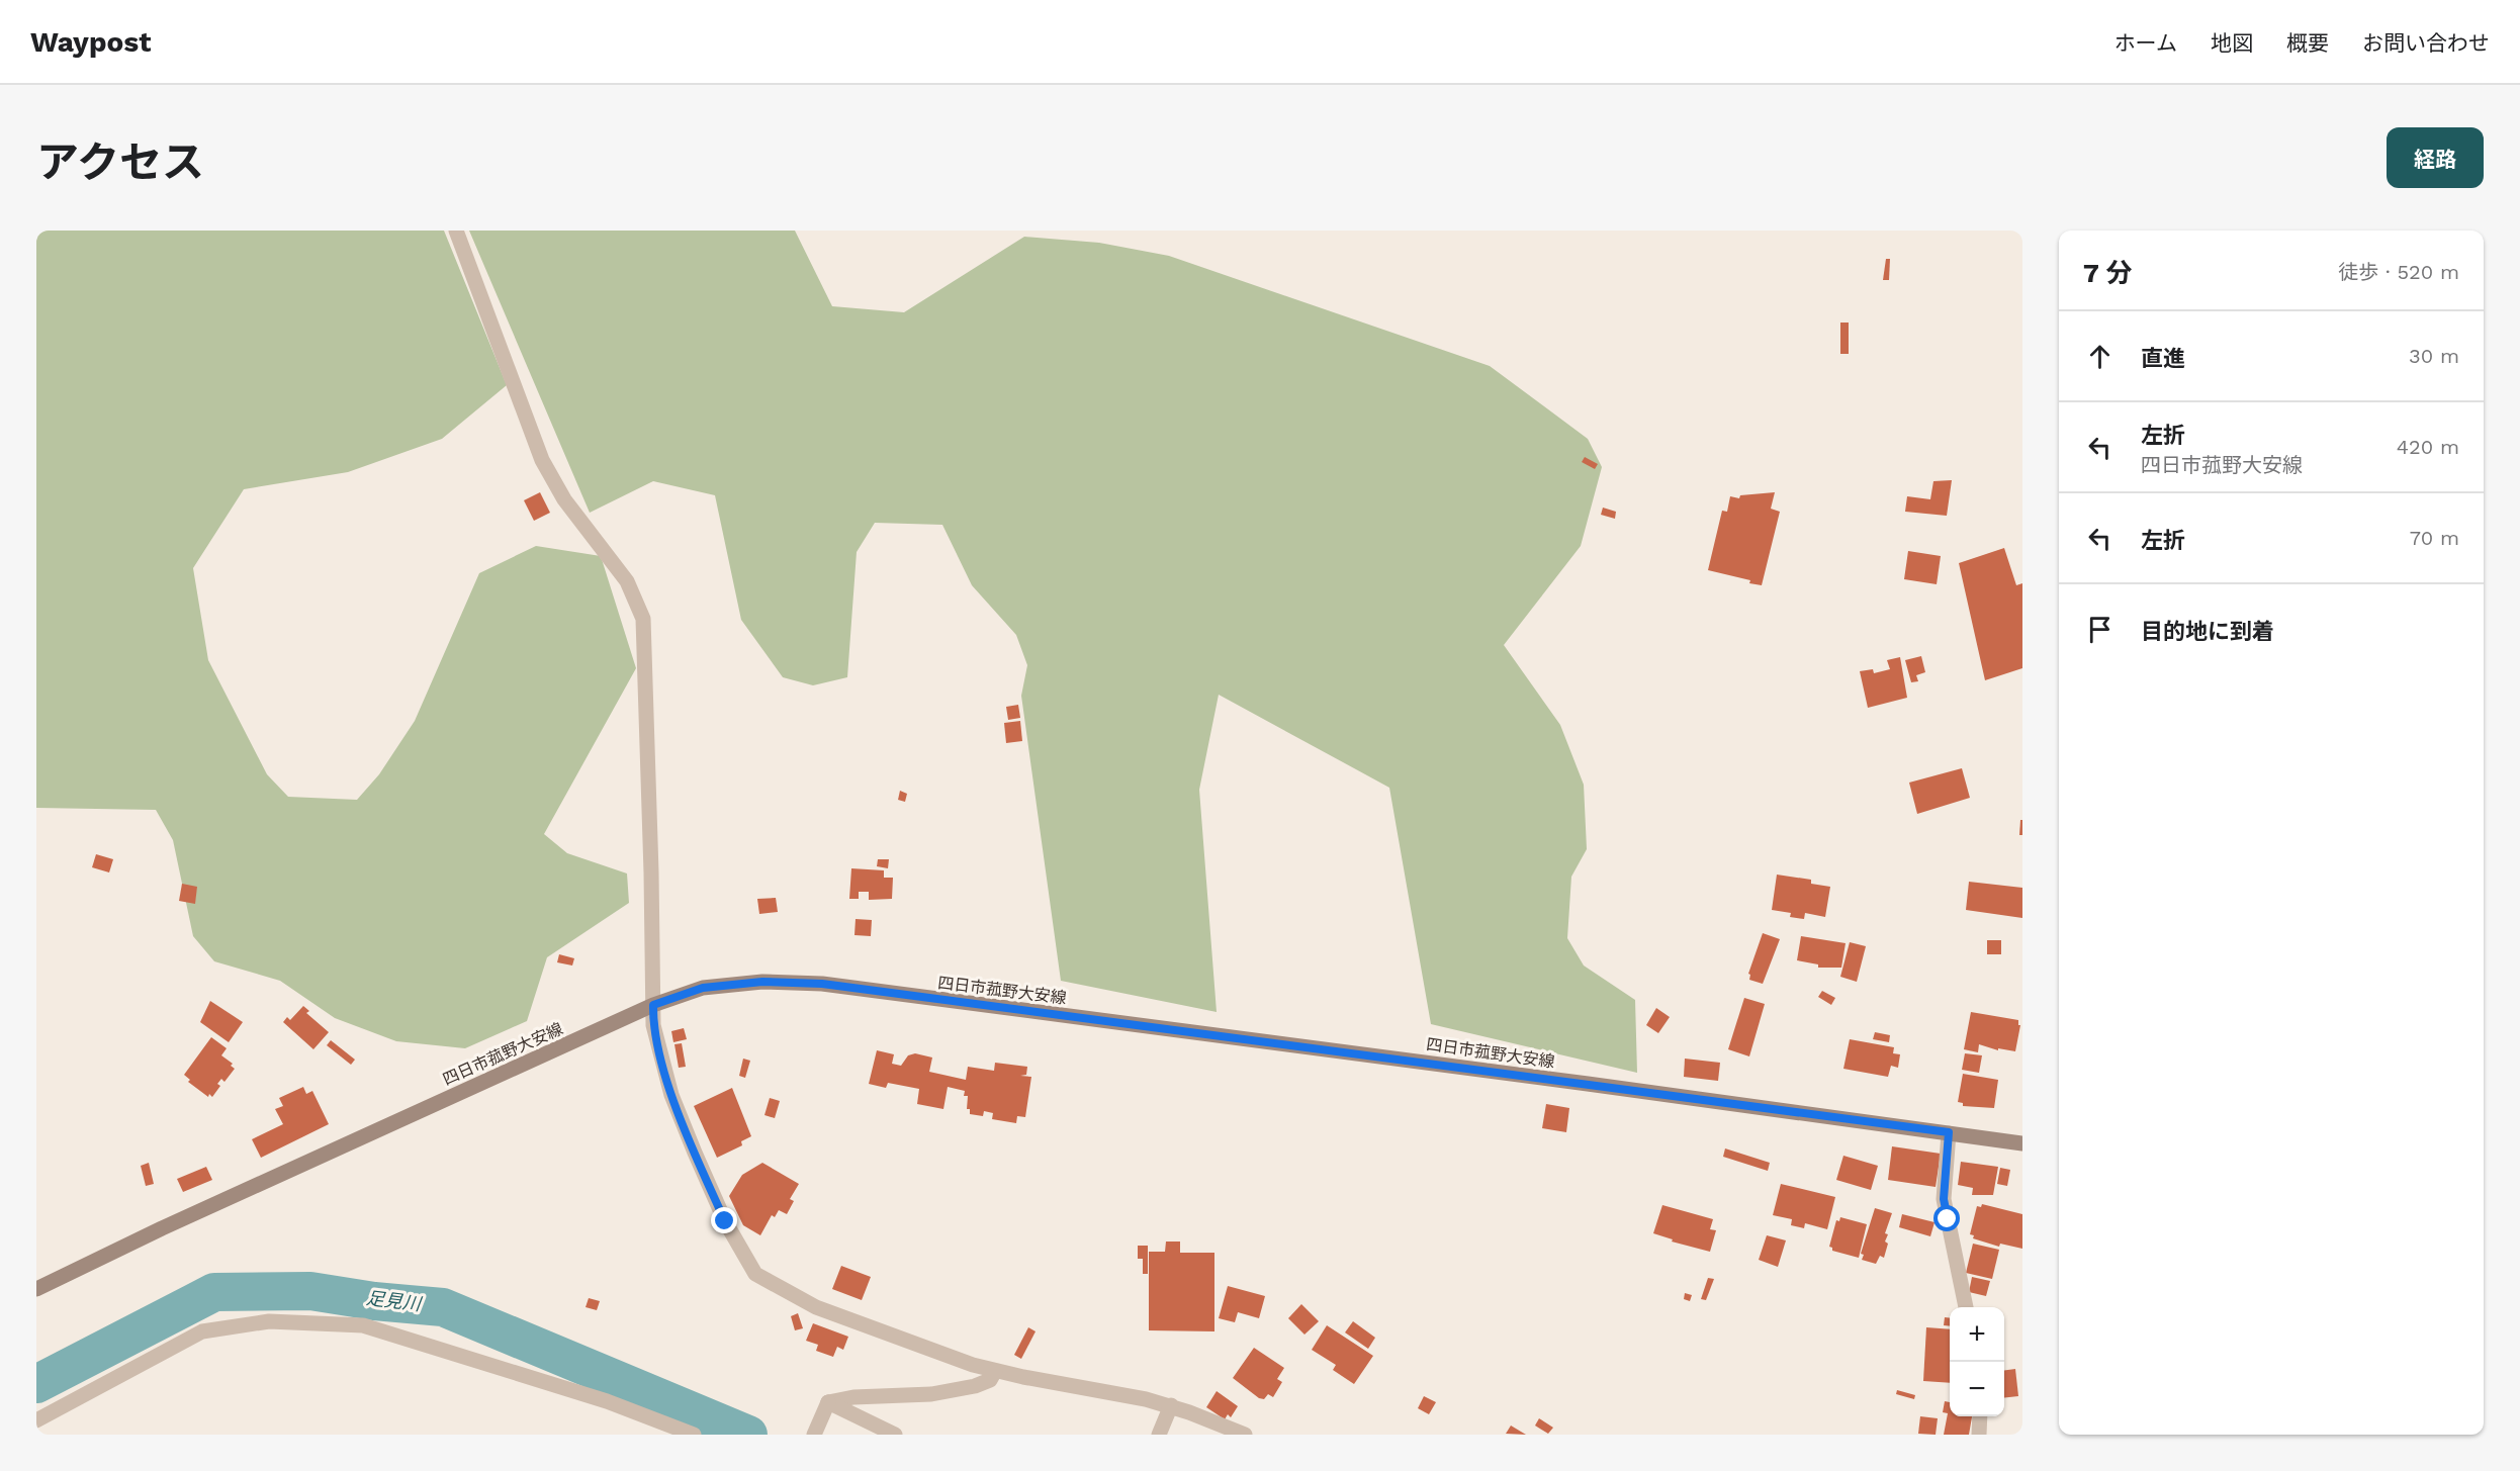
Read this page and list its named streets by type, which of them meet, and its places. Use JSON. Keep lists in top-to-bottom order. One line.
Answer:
{"streets":{"main road":["四日市菰野大安線"]},"water":["足見川"],"page":{"header":"Waypost","nav":["ホーム","地図","概要","お問い合わせ"],"title":"アクセス","buttons":"経路","heading":["7 分","徒歩 · 520 m"],"list":[["直進","30 m"],["左折","四日市菰野大安線","420 m"],["左折","70 m"],"目的地に到着"],"map_buttons":["+","−"]}}
